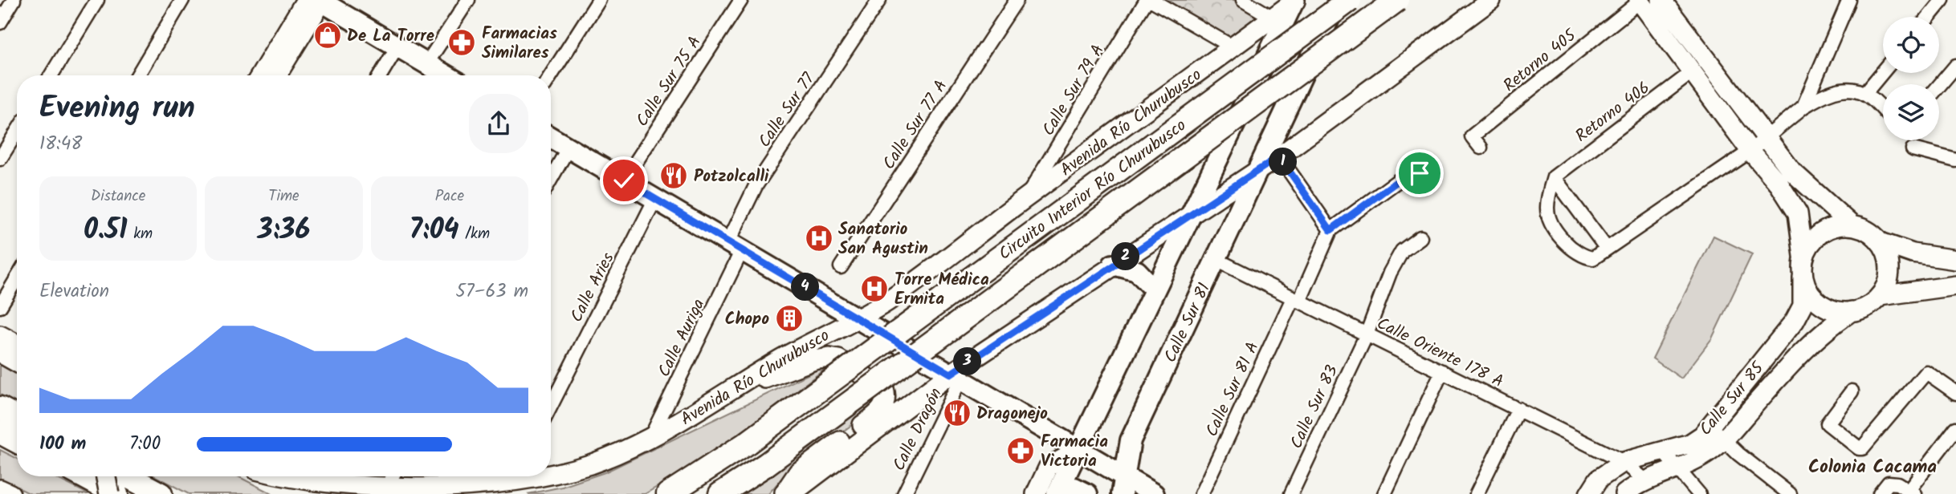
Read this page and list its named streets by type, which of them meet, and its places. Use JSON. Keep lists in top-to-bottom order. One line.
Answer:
{"streets":{"highway":["Circuito Interior Río Churubusco"],"main road":["Avenida Río Churubusco","Calle Sur 81","Calle Sur 85"],"street":["Retorno 405","Calle Sur 75 A","Calle Sur 79 A","Calle Sur 77","Retorno 406","Calle Sur 77 A","Calle Aries","Calle Auriga","Calle Oriente 178 A","Calle Sur 81 A","Calle Sur 83","Calle Dragón"]},"crossings":[["Calle Sur 79 A","Avenida Río Churubusco"],["Calle Sur 77","Calle Auriga"],["Avenida Río Churubusco","Calle Auriga"],["Calle Sur 81","Calle Oriente 178 A"],["Calle Oriente 178 A","Calle Sur 81 A"],["Calle Oriente 178 A","Calle Sur 85"],["Calle Oriente 178 A","Calle Sur 83"]],"districts":["Colonia Cacama"],"places":{"shop":["De La Torre"],"pharmacy":["Farmacias Similares","Farmacia Victoria"],"restaurant":["Potzolcalli","Dragonejo"],"hospital":["Sanatorio San Agustin","Torre Médica Ermita"],"building":["Chopo"]},"page":{"heading":["Evening run","18:48"],"pins":["1","2","4","3"],"stats":[["Distance","0.51 km"],["Time","3:36"],["Pace","7:04 /km"]],"chart":["Elevation","57–63 m"],"list":[{"name":"100 m","note":"7:00"}]}}
